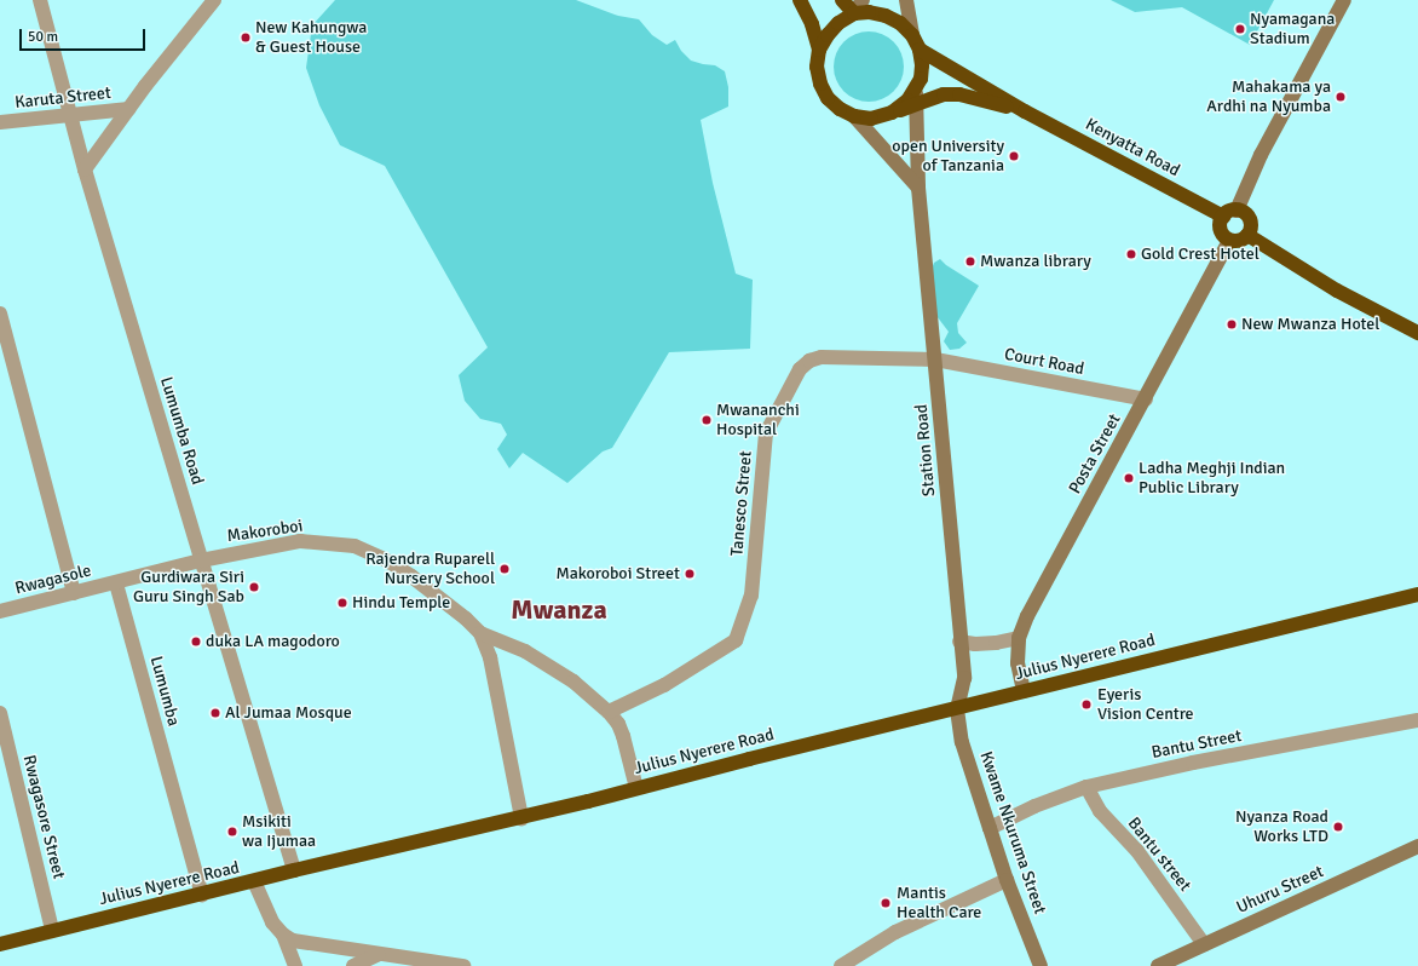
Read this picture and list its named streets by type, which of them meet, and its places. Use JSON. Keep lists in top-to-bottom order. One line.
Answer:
{"streets":{"highway":["Kenyatta Road","Julius Nyerere Road"],"main road":["Station Road","Posta Street","Kwame Nkuruma Street","Uhuru Street"],"street":["Karuta Street","Court Road","Lumumba Road","Tanesco Street","Makoroboi","Rwagasole","Lumumba","Bantu Street","Rwagasore Street","Bantu street"]},"crossings":[["Karuta Street","Lumumba Road"],["Kenyatta Road","Station Road"],["Kenyatta Road","Posta Street"],["Court Road","Station Road"],["Court Road","Posta Street"],["Court Road","Tanesco Street"],["Lumumba Road","Makoroboi"],["Lumumba Road","Julius Nyerere Road"],["Station Road","Tanesco Street"],["Station Road","Julius Nyerere Road"],["Station Road","Kwame Nkuruma Street"],["Posta Street","Julius Nyerere Road"],["Tanesco Street","Makoroboi"],["Makoroboi","Julius Nyerere Road"],["Rwagasole","Lumumba"],["Julius Nyerere Road","Lumumba"],["Julius Nyerere Road","Rwagasore Street"],["Julius Nyerere Road","Kwame Nkuruma Street"],["Bantu Street","Kwame Nkuruma Street"],["Bantu Street","Bantu street"],["Bantu street","Uhuru Street"]],"districts":["Mwanza"],"places":["Nyamagana Stadium","New Kahungwa & Guest House","Mahakama ya Ardhi na Nyumba","open University of Tanzania","Gold Crest Hotel","Mwanza library","New Mwanza Hotel","Mwananchi Hospital","Ladha Meghji Indian Public Library","Rajendra Ruparell Nursery School","Makoroboi Street","Gurdiwara Siri Guru Singh Sab","Hindu Temple","duka LA magodoro","Eyeris Vision Centre","Al Jumaa Mosque","Nyanza Road Works LTD","Msikiti wa Ijumaa","Mantis Health Care"],"scale_bar":"50 m"}
